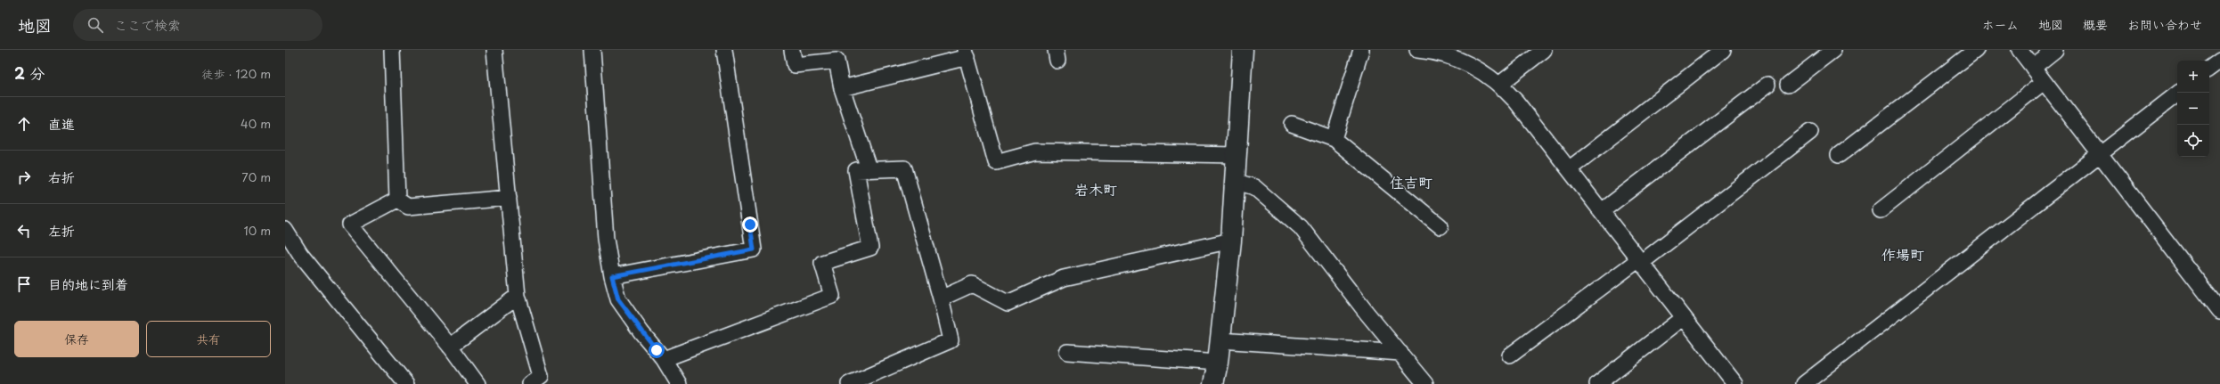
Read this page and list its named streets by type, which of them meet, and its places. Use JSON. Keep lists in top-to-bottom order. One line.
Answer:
{"districts":["住吉町","岩木町","作場町"],"page":{"header":"地図","search":"ここで検索","nav":["ホーム","地図","概要","お問い合わせ"],"heading":["2 分","徒歩 · 120 m"],"map_buttons":["+","−"],"list":[["直進","40 m"],["右折","70 m"],["左折","10 m"],"目的地に到着"],"buttons":["保存","共有"]}}
